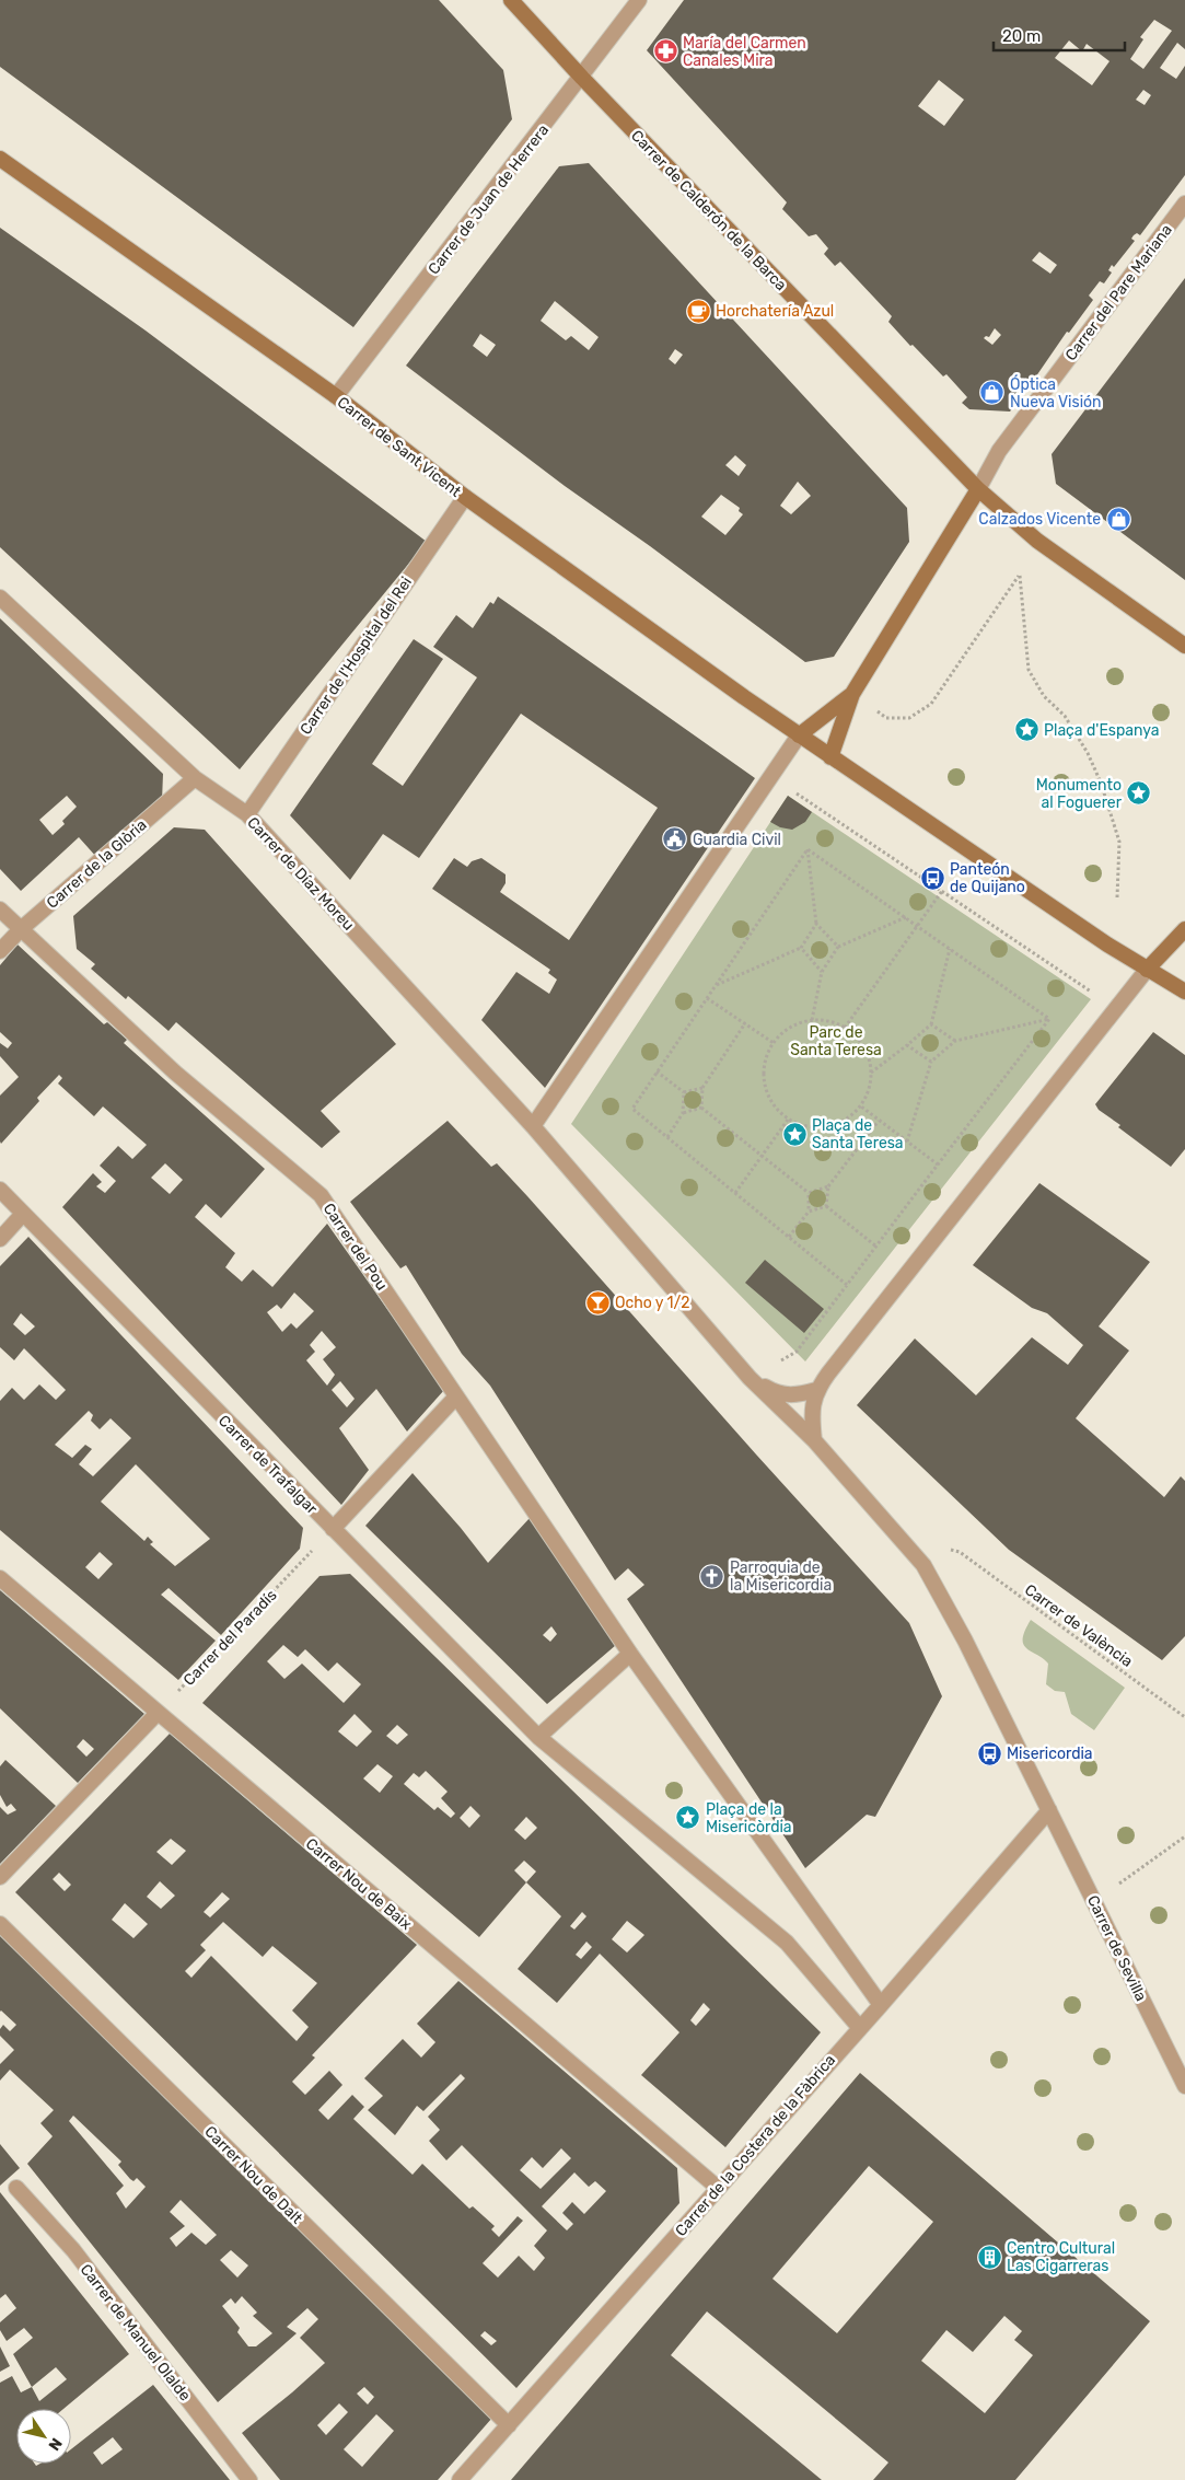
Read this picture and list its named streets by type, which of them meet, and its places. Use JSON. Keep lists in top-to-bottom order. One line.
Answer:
{"streets":{"main road":["Carrer de Calderón de la Barca","Carrer de Sant Vicent"],"street":["Carrer de Juan de Herrera","Carrer del Pare Mariana","Carrer de l'Hospital del Rei","Carrer de la Glòria","Carrer de Díaz Moreu","Carrer del Pou","Carrer de Trafalgar","Carrer Nou de Baix","Carrer de Sevilla","Carrer de la Costera de la Fàbrica","Carrer Nou de Dalt","Carrer de Manuel Olalde"],"path":["Carrer de València","Carrer del Paradís"]},"crossings":[["Carrer de Juan de Herrera","Carrer de Calderón de la Barca"],["Carrer de Juan de Herrera","Carrer de Sant Vicent"],["Carrer de Calderón de la Barca","Carrer del Pare Mariana"],["Carrer de Sant Vicent","Carrer de l'Hospital del Rei"],["Carrer de l'Hospital del Rei","Carrer de Díaz Moreu"],["Carrer de la Glòria","Carrer de Díaz Moreu"],["Carrer de la Glòria","Carrer del Pou"],["Carrer de Trafalgar","Carrer del Paradís"],["Carrer del Paradís","Carrer Nou de Baix"],["Carrer Nou de Baix","Carrer de la Costera de la Fàbrica"],["Carrer de Sevilla","Carrer de la Costera de la Fàbrica"],["Carrer de la Costera de la Fàbrica","Carrer Nou de Dalt"]],"parks":["Parc de Santa Teresa"],"places":{"pharmacy":["María del Carmen Canales Mira"],"cafe":["Horchatería Azul"],"shop":["Óptica Nueva Visión","Calzados Vicente"],"place":["Plaça d'Espanya","Monumento al Foguerer","Plaça de Santa Teresa","Plaça de la Misericòrdia"],"public building":["Guardia Civil"],"bus stop":["Panteón de Quijano","Misericordia"],"bar":["Ocho y 1/2"],"church":["Parroquia de la Misericordia"],"building":["Centro Cultural Las Cigarreras"]},"scale_bar":"20 m","north":"bottom right"}
